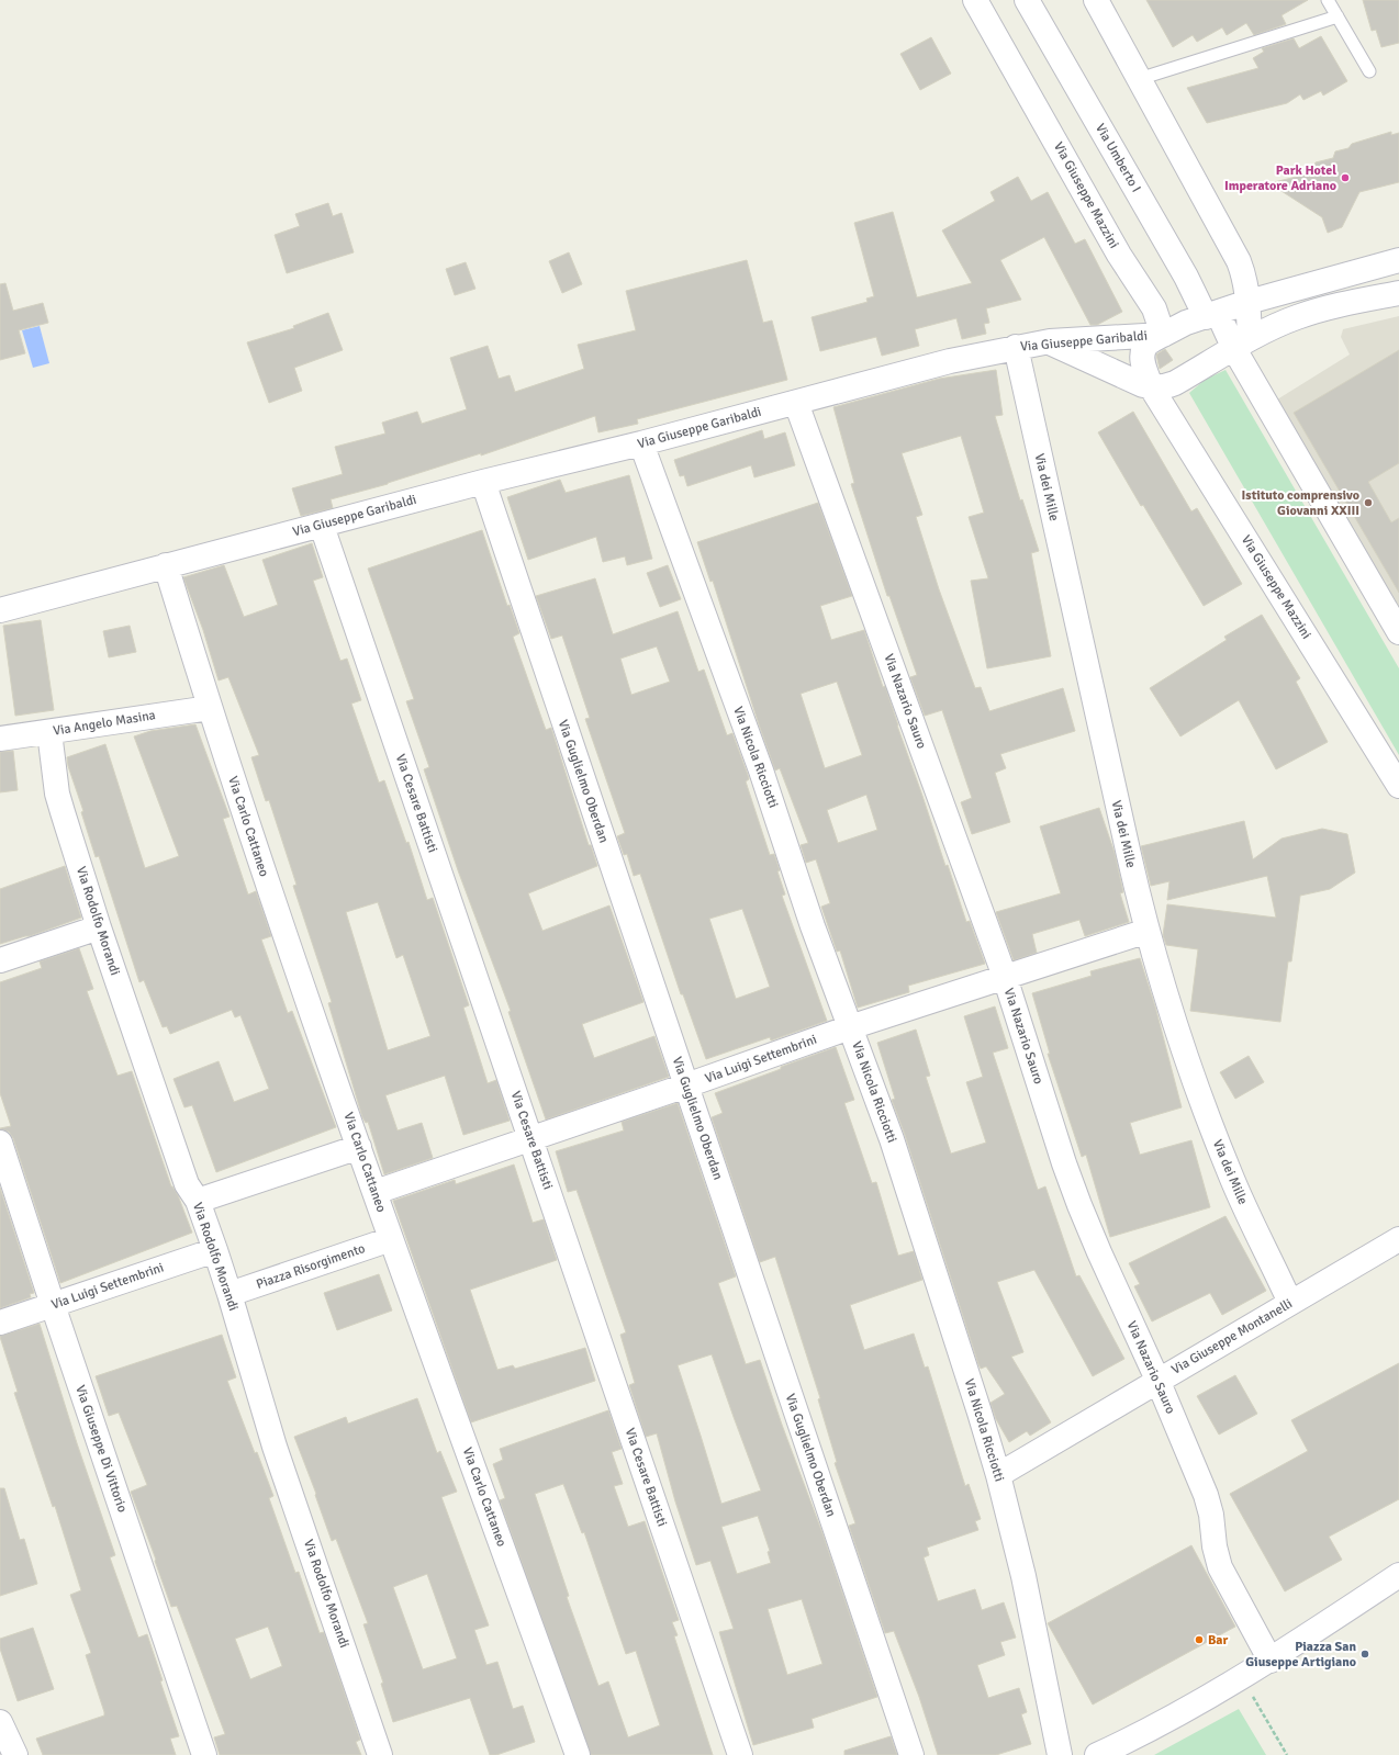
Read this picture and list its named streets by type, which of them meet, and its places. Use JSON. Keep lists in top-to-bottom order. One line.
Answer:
{"streets":{"street":["Via Umberto I","Via Giuseppe Mazzini","Via Giuseppe Garibaldi","Via dei Mille","Via Nazario Sauro","Via Angelo Masina","Via Nicola Ricciotti","Via Guglielmo Oberdan","Via Cesare Battisti","Via Carlo Cattaneo","Via Rodolfo Morandi","Via Luigi Settembrini","Piazza Risorgimento","Via Giuseppe Montanelli","Via Giuseppe Di Vittorio"]},"crossings":[["Via Umberto I","Via Giuseppe Garibaldi"],["Via Giuseppe Mazzini","Via Giuseppe Garibaldi"],["Via Giuseppe Garibaldi","Via dei Mille"],["Via Giuseppe Garibaldi","Via Nazario Sauro"],["Via Giuseppe Garibaldi","Via Nicola Ricciotti"],["Via Giuseppe Garibaldi","Via Guglielmo Oberdan"],["Via Giuseppe Garibaldi","Via Cesare Battisti"],["Via Giuseppe Garibaldi","Via Carlo Cattaneo"],["Via dei Mille","Via Luigi Settembrini"],["Via dei Mille","Via Giuseppe Montanelli"],["Via Nazario Sauro","Via Luigi Settembrini"],["Via Nazario Sauro","Via Giuseppe Montanelli"],["Via Angelo Masina","Via Carlo Cattaneo"],["Via Angelo Masina","Via Rodolfo Morandi"],["Via Nicola Ricciotti","Via Luigi Settembrini"],["Via Nicola Ricciotti","Via Giuseppe Montanelli"],["Via Guglielmo Oberdan","Via Luigi Settembrini"],["Via Cesare Battisti","Via Luigi Settembrini"],["Via Carlo Cattaneo","Via Luigi Settembrini"],["Via Carlo Cattaneo","Piazza Risorgimento"],["Via Rodolfo Morandi","Via Luigi Settembrini"],["Via Rodolfo Morandi","Piazza Risorgimento"],["Via Luigi Settembrini","Via Giuseppe Di Vittorio"]],"places":["Park Hotel Imperatore Adriano","Istituto comprensivo Giovanni XXIII","Bar","Piazza San Giuseppe Artigiano"]}
